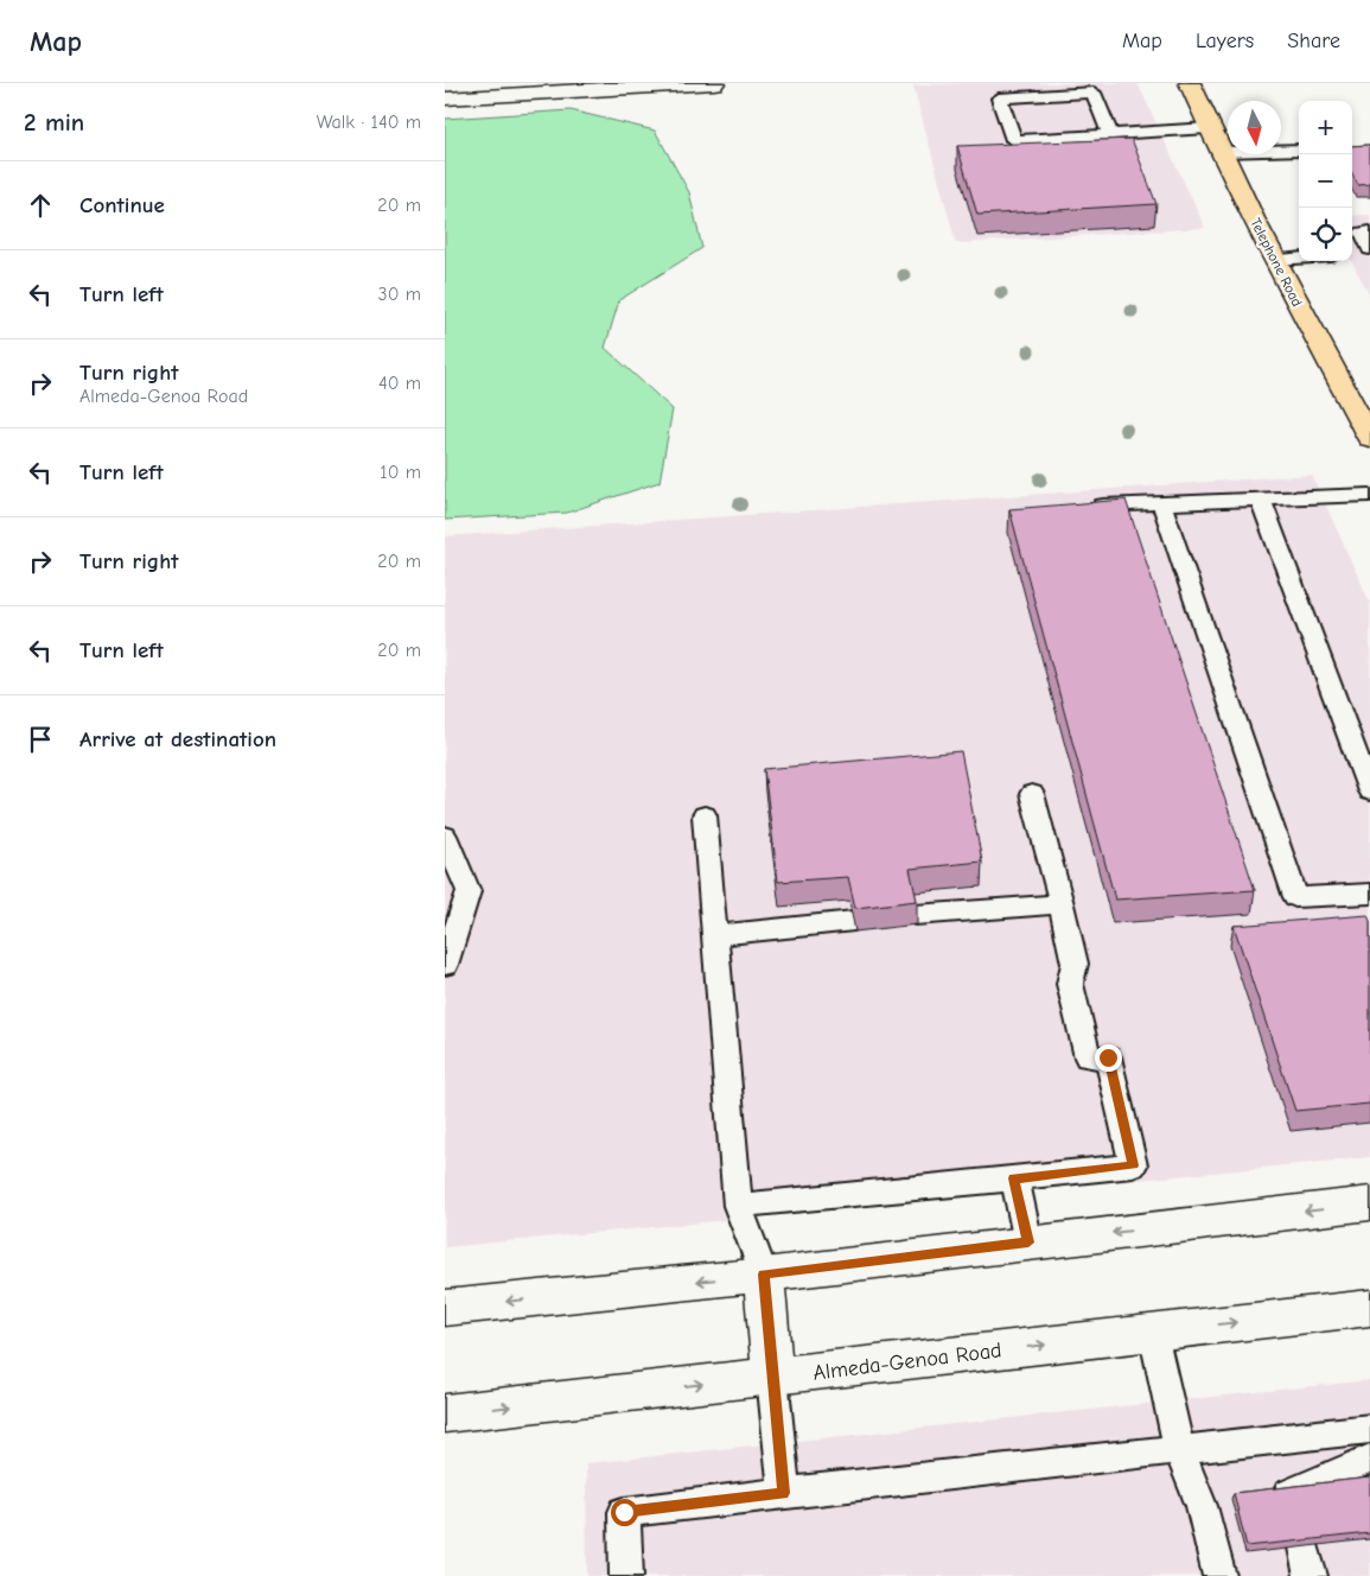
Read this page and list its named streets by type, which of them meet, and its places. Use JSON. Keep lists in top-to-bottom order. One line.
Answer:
{"streets":{"main road":["Telephone Road","Almeda-Genoa Road"]},"north":"bottom","page":{"header":"Map","nav":["Map","Layers","Share"],"heading":["2 min","Walk · 140 m"],"map_buttons":["+","−"],"list":[["Continue","20 m"],["Turn left","30 m"],["Turn right","Almeda-Genoa Road","40 m"],["Turn left","10 m"],["Turn right","20 m"],["Turn left","20 m"],"Arrive at destination"]}}
